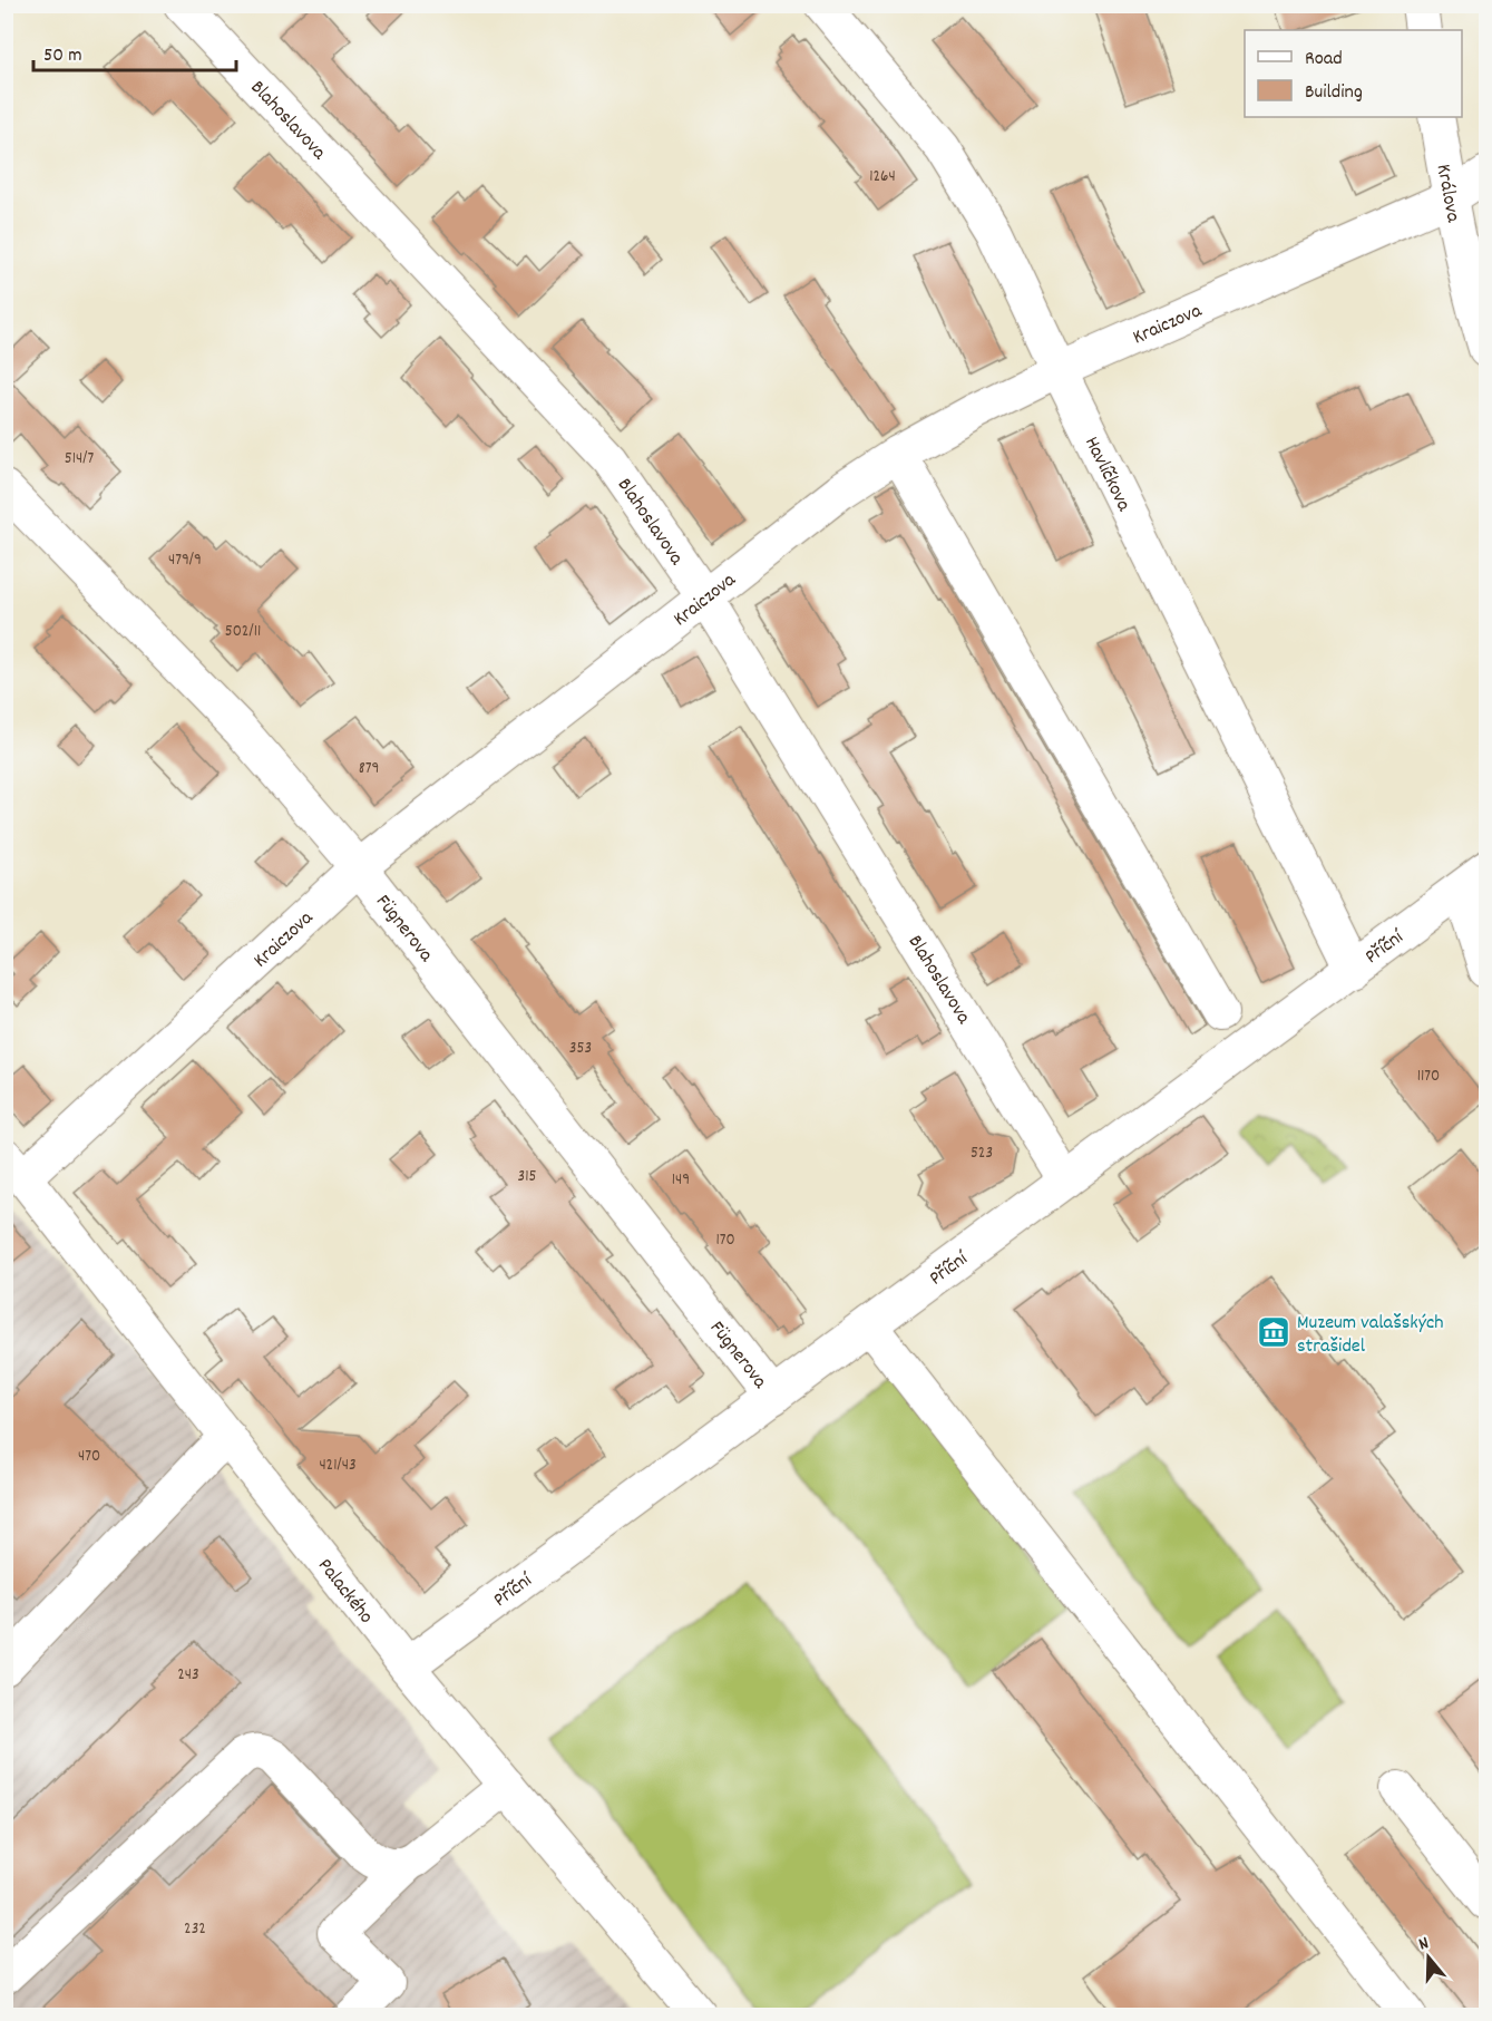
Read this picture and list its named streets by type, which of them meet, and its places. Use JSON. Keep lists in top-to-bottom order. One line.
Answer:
{"streets":{"street":["Blahoslavova","Králova","Kraiczova","Havlíčkova","Fügnerova","Příční","Palackého"]},"crossings":[["Blahoslavova","Kraiczova"],["Blahoslavova","Příční"],["Králova","Kraiczova"],["Kraiczova","Havlíčkova"],["Kraiczova","Fügnerova"],["Kraiczova","Palackého"],["Havlíčkova","Příční"],["Fügnerova","Příční"],["Příční","Palackého"]],"places":{"museum":["Muzeum valašských strašidel"]},"house_numbers":["1264","514/7","479/9","502/11","879","353","1170","523","315","149","170","470","421/43","243","232"],"legend":["Road","Building"],"scale_bar":"50 m","north":"top"}
